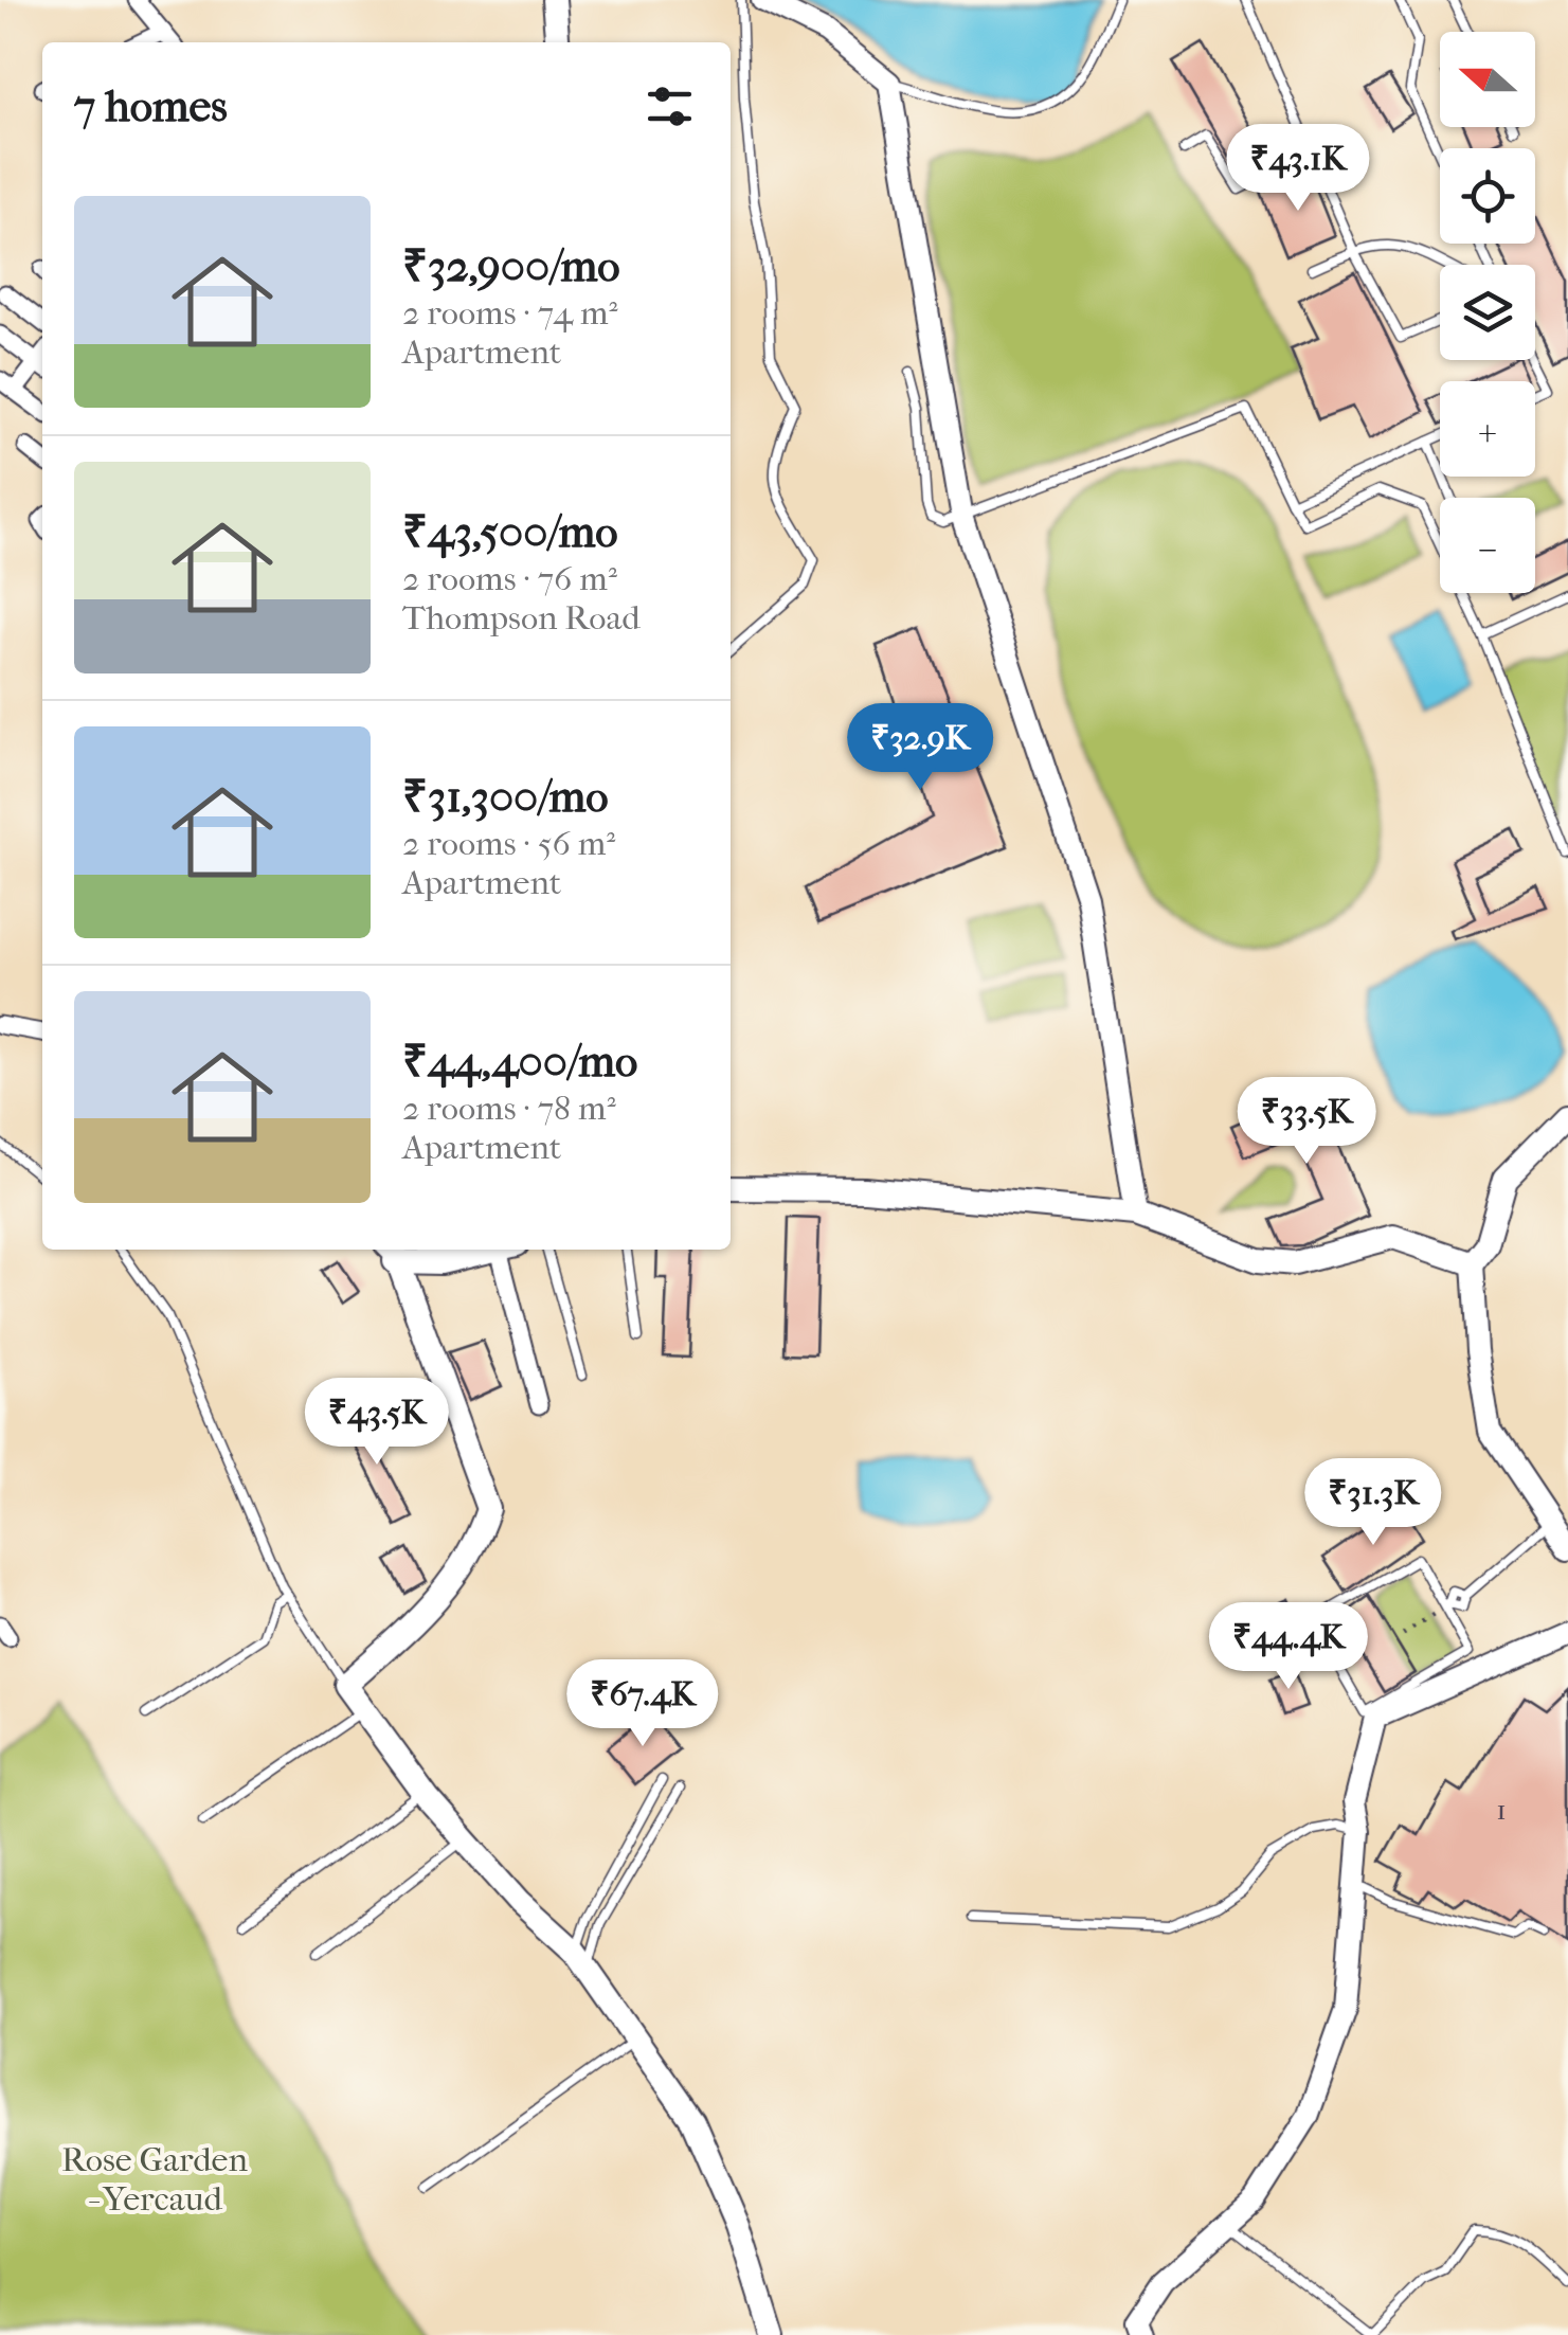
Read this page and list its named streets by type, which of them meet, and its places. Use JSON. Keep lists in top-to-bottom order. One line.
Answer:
{"parks":["Rose Garden - Yercaud"],"house_numbers":["1"],"north":"left","page":{"map_buttons":["+","−"],"heading":"7 homes","price":["₹43.1K","₹32.9K","₹33.5K","₹43.5K","₹31.3K","₹44.4K","₹67.4K"],"list":[{"name":"₹32,900/mo","note":"2 rooms · 74 m² · Apartment"},{"name":"₹43,500/mo","note":"2 rooms · 76 m² · Thompson Road"},{"name":"₹31,300/mo","note":"2 rooms · 56 m² · Apartment"},{"name":"₹44,400/mo","note":"2 rooms · 78 m² · Apartment"}]}}
